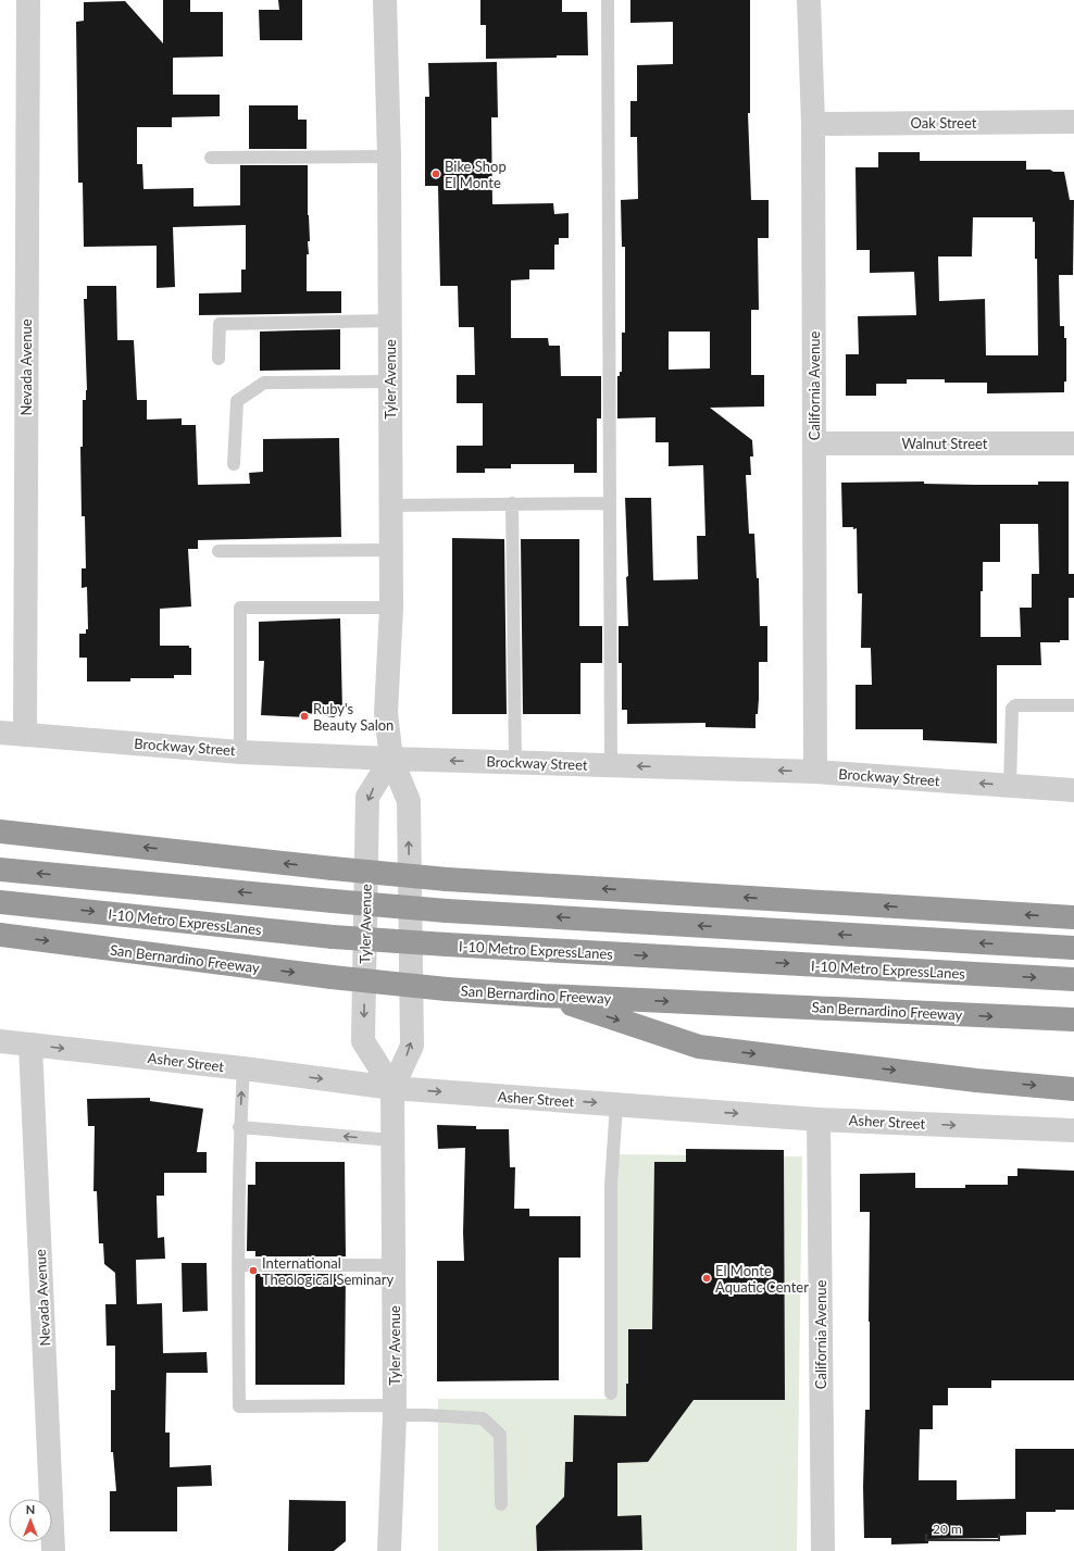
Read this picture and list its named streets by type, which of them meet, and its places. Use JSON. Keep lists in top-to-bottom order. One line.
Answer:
{"streets":{"highway":["I-10 Metro ExpressLanes","San Bernardino Freeway"],"street":["Oak Street","Nevada Avenue","Tyler Avenue","California Avenue","Walnut Street","Brockway Street","Asher Street"]},"crossings":[["Oak Street","California Avenue"],["Nevada Avenue","Brockway Street"],["Nevada Avenue","Asher Street"],["Tyler Avenue","Brockway Street"],["Tyler Avenue","Asher Street"],["California Avenue","Walnut Street"],["California Avenue","Brockway Street"],["California Avenue","Asher Street"]],"one_way":["Brockway Street","Asher Street"],"places":["Bike Shop El Monte","Ruby's Beauty Salon","International Theological Seminary","El Monte Aquatic Center"],"scale_bar":"20 m","north":"top"}
